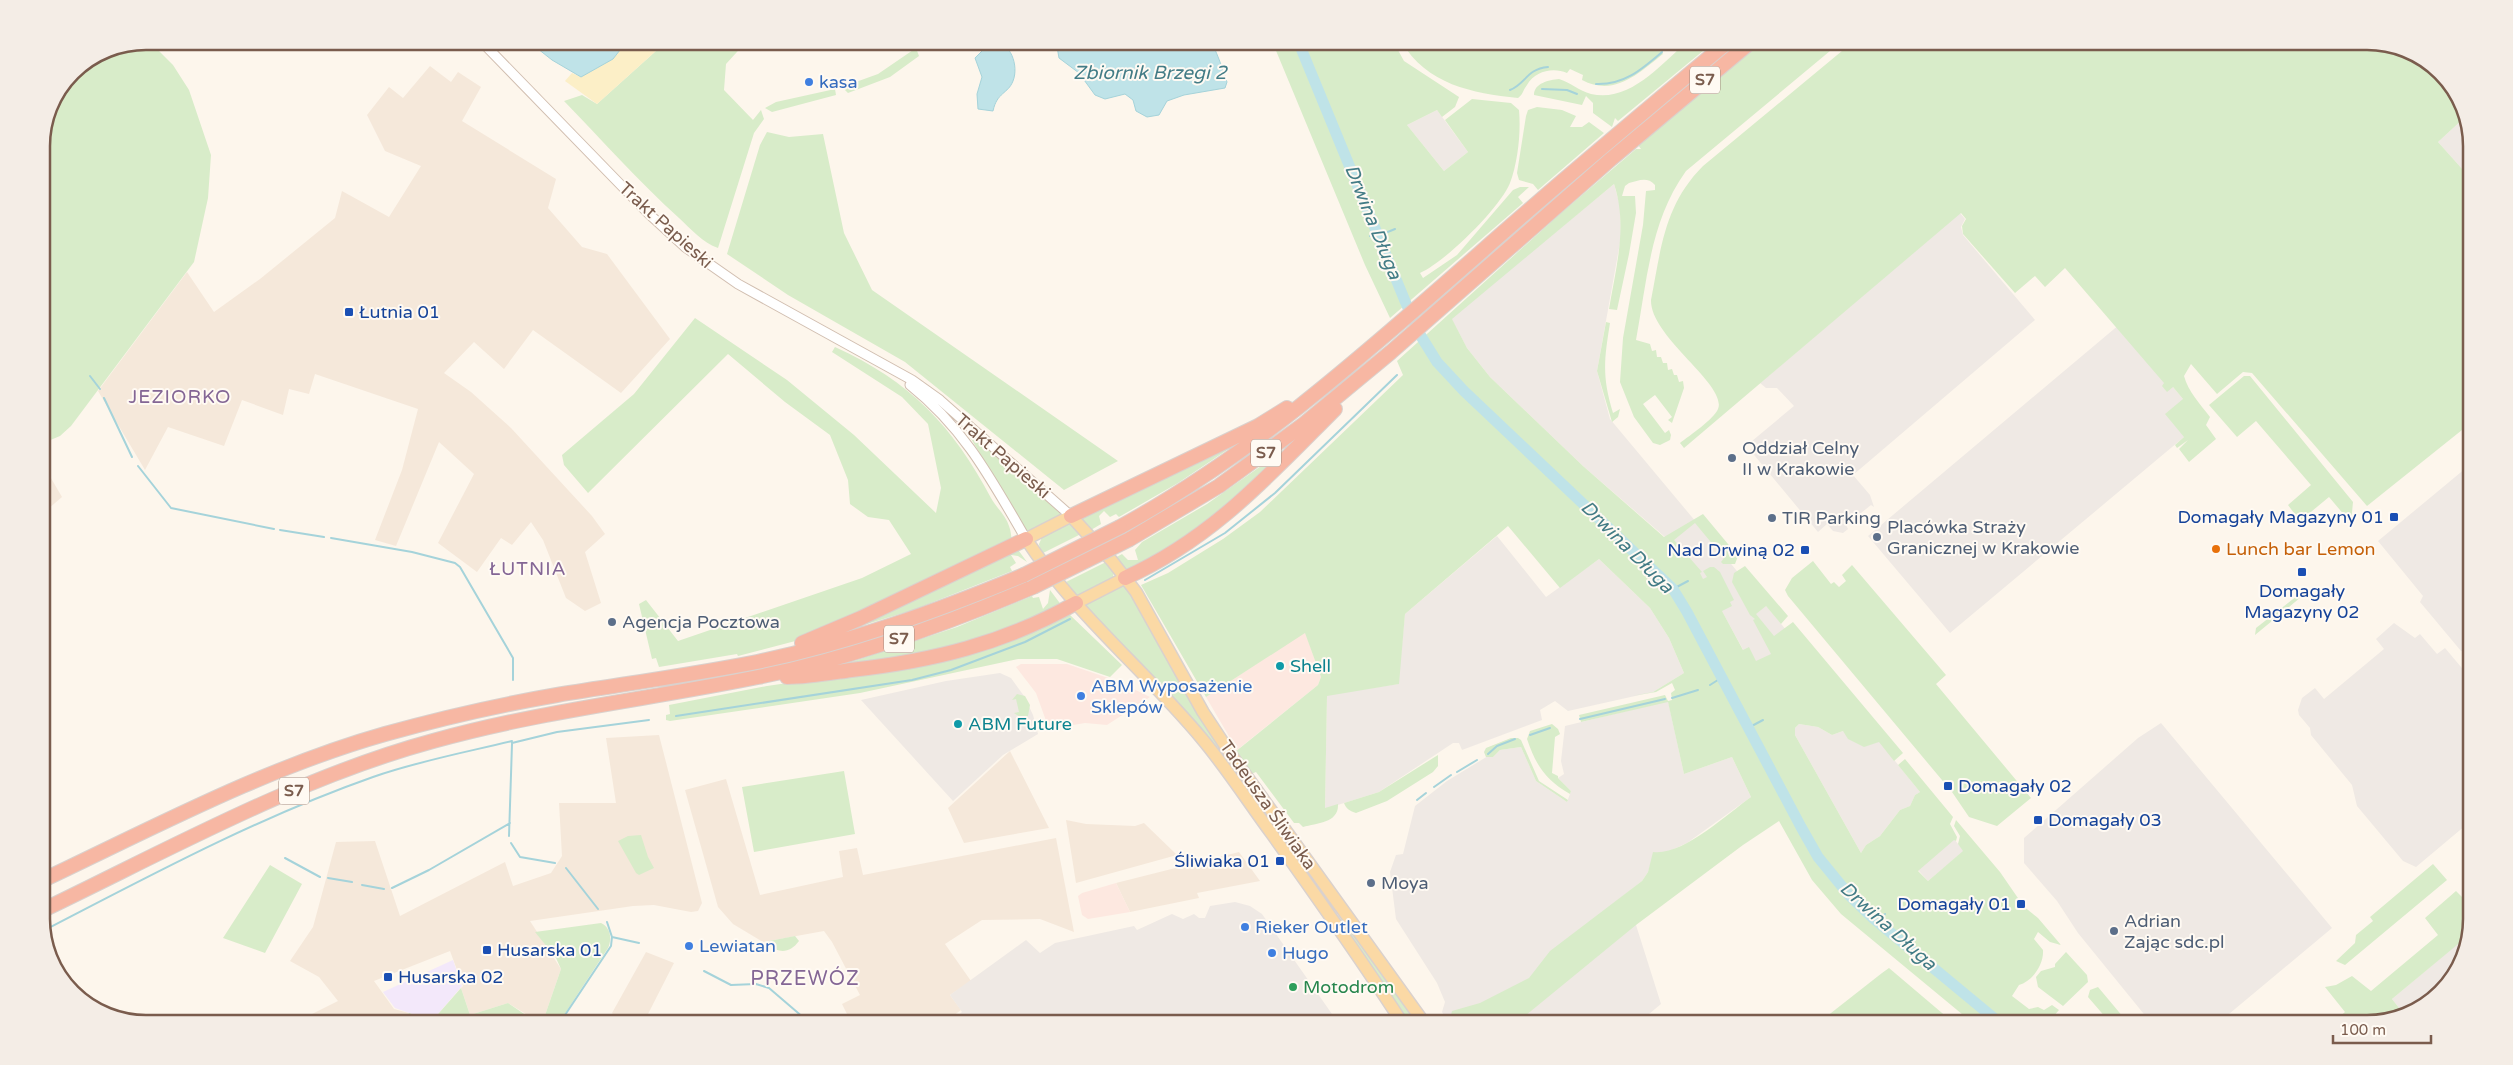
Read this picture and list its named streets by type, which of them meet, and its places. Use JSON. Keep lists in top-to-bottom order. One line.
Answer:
{"streets":{"highway":["S7"],"main road":["Tadeusza Śliwiaka"],"street":["Trakt Papieski"]},"crossings":[["Trakt Papieski","Tadeusza Śliwiaka"]],"districts":["JEZIORKO","ŁUTNIA","PRZEWÓZ"],"water":["Zbiornik Brzegi 2","Drwina Długa"],"places":{"other":["kasa","Oddział Celny II w Krakowie","TIR Parking","Placówka Straży Granicznej w Krakowie","Lunch bar Lemon","Agencja Pocztowa","Shell","ABM Wyposażenie Sklepów","ABM Future","Moya","Rieker Outlet","Adrian Zając sdc.pl","Lewiatan","Hugo","Motodrom"],"transit":["Łutnia 01","Domagały Magazyny 01","Nad Drwiną 02","Domagały Magazyny 02","Domagały 02","Domagały 03","Śliwiaka 01","Domagały 01","Husarska 01","Husarska 02"]},"scale_bar":"100 m"}
